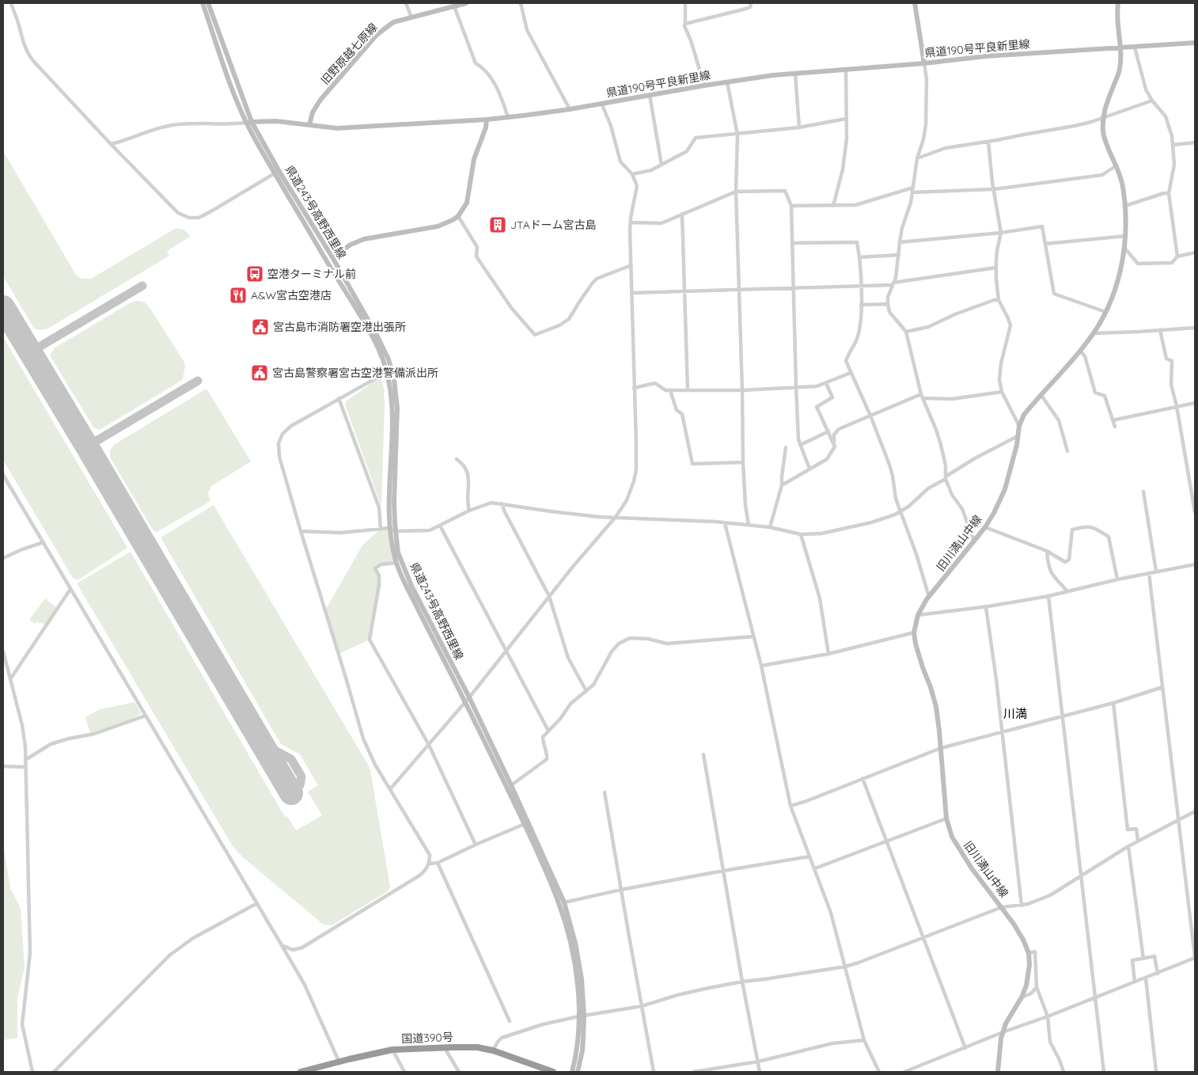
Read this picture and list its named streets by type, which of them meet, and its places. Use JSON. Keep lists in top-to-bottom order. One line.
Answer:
{"streets":{"highway":["国道390号"],"main road":["県道190号平良新里線","旧野原越七原線","県道243号高野西里線","旧川満山中線"]},"crossings":[["県道190号平良新里線","旧野原越七原線"],["県道190号平良新里線","県道243号高野西里線"],["県道190号平良新里線","旧川満山中線"]],"districts":["川満"],"places":{"building":["JTAドーム宮古島"],"bus stop":["空港ターミナル前"],"restaurant":["A&W宮古空港店"],"public building":["宮古島市消防署空港出張所","宮古島警察署宮古空港警備派出所"]}}
